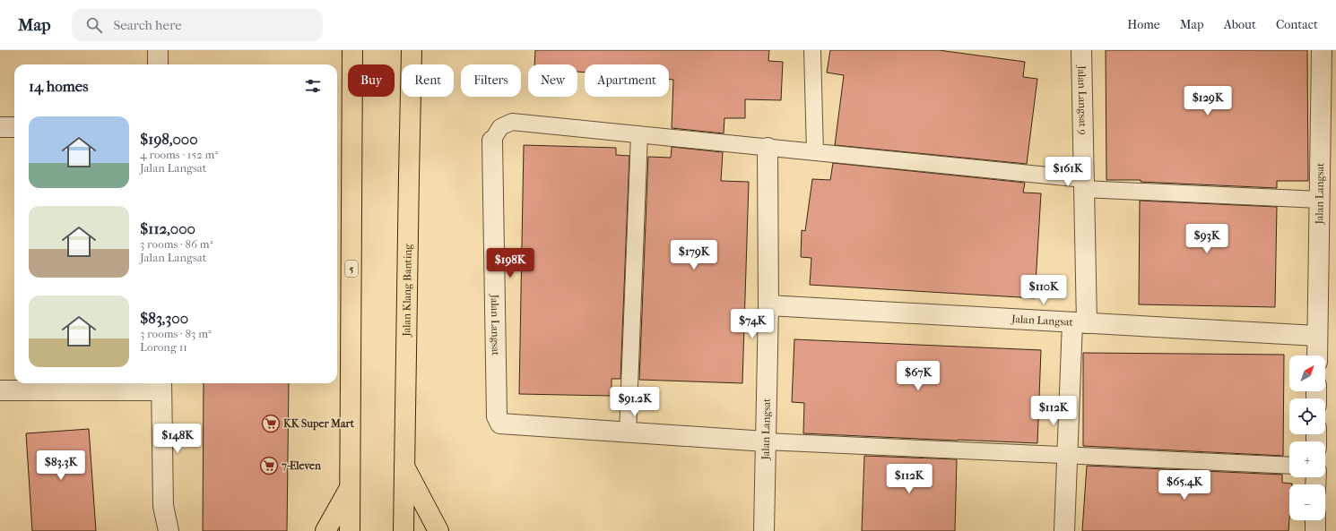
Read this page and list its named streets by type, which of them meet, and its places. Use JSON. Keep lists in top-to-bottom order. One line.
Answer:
{"streets":{"highway":["5","Jalan Klang Banting"],"street":["Jalan Langsat 9","Jalan Langsat"]},"crossings":[["Jalan Langsat 9","Jalan Langsat"]],"places":{"supermarket":["KK Super Mart","7-Eleven"]},"north":"top right","page":{"header":"Map","search":"Search here","nav":["Home","Map","About","Contact"],"chip":["Buy","Rent","Filters","New","Apartment"],"heading":"14 homes","price":["$129K","$161K","$93K","$179K","$198K","$110K","$74K","$67K","$91.2K","$112K","$148K","$83.3K","$112K","$65.4K"],"list":[{"name":"$198,000","note":"4 rooms · 152 m² · Jalan Langsat"},{"name":"$112,000","note":"3 rooms · 86 m² · Jalan Langsat"},{"name":"$83,300","note":"3 rooms · 83 m² · Lorong 11"}],"map_buttons":["+","−"]}}
